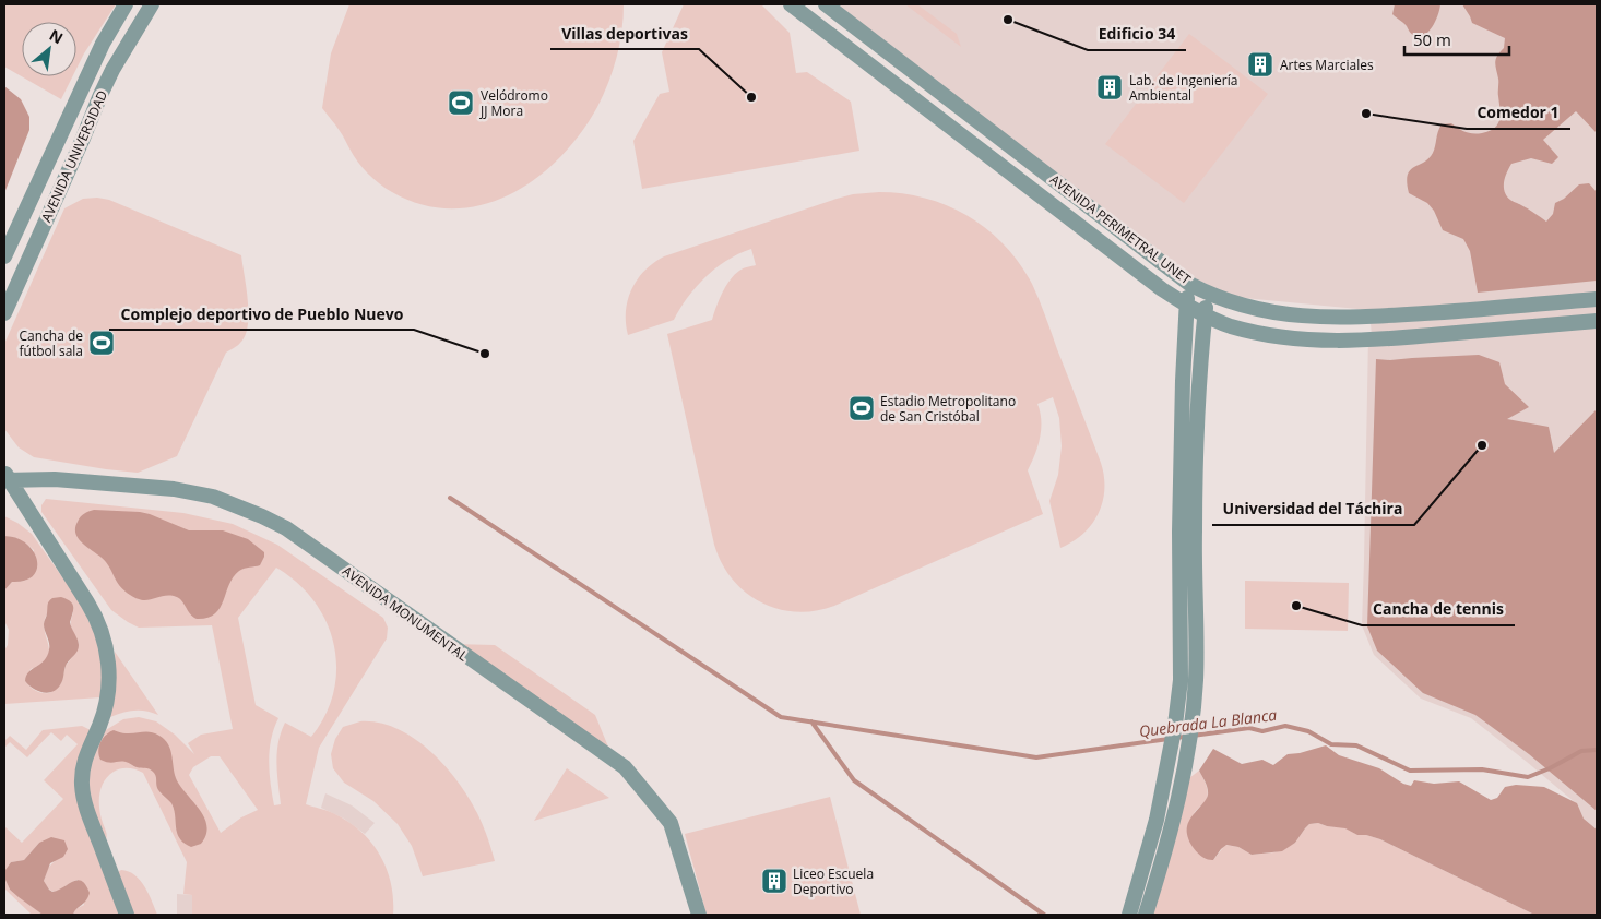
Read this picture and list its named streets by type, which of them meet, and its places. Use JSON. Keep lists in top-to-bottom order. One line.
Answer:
{"streets":{"street":["AVENIDA UNIVERSIDAD","AVENIDA PERIMETRAL UNET","AVENIDA MONUMENTAL"]},"water":["Quebrada La Blanca"],"places":{"other":["Edificio 34","Villas deportivas","Comedor 1","Complejo deportivo de Pueblo Nuevo","Universidad del Táchira","Cancha de tennis"],"building":["Artes Marciales","Lab. de Ingeniería Ambiental","Liceo Escuela Deportivo"],"sports":["Velódromo JJ Mora","Cancha de fútbol sala","Estadio Metropolitano de San Cristóbal"]},"scale_bar":"50 m","north":"top right"}
